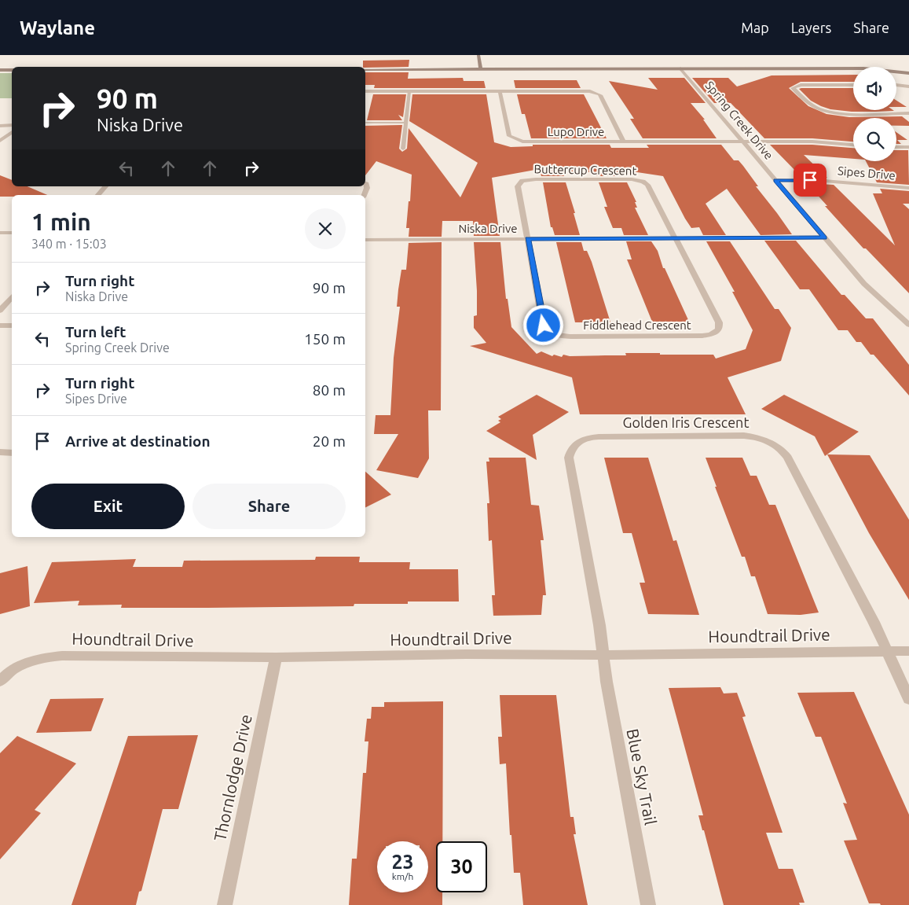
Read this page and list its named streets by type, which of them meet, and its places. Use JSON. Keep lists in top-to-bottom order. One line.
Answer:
{"streets":{"street":["Spring Creek Drive","Lupo Drive","Buttercup Crescent","Sipes Drive","Niska Drive","Fiddlehead Crescent","Golden Iris Crescent","Houndtrail Drive","Blue Sky Trail","Thornlodge Drive"]},"crossings":[["Spring Creek Drive","Lupo Drive"],["Spring Creek Drive","Sipes Drive"],["Spring Creek Drive","Niska Drive"],["Buttercup Crescent","Niska Drive"],["Buttercup Crescent","Fiddlehead Crescent"],["Niska Drive","Fiddlehead Crescent"],["Golden Iris Crescent","Houndtrail Drive"],["Golden Iris Crescent","Blue Sky Trail"],["Houndtrail Drive","Blue Sky Trail"],["Houndtrail Drive","Thornlodge Drive"]],"page":{"header":"Waylane","nav":["Map","Layers","Share"],"turn":["90 m","Niska Drive"],"heading":["1 min","340 m · 15:03"],"list":[{"name":"Turn right","note":"Niska Drive","value":"90 m"},{"name":"Turn left","note":"Spring Creek Drive","value":"150 m"},{"name":"Turn right","note":"Sipes Drive","value":"80 m"},{"name":"Arrive at destination","value":"20 m"}],"buttons":["Exit","Share"],"speed":"23 km/h","limit":"30"}}
